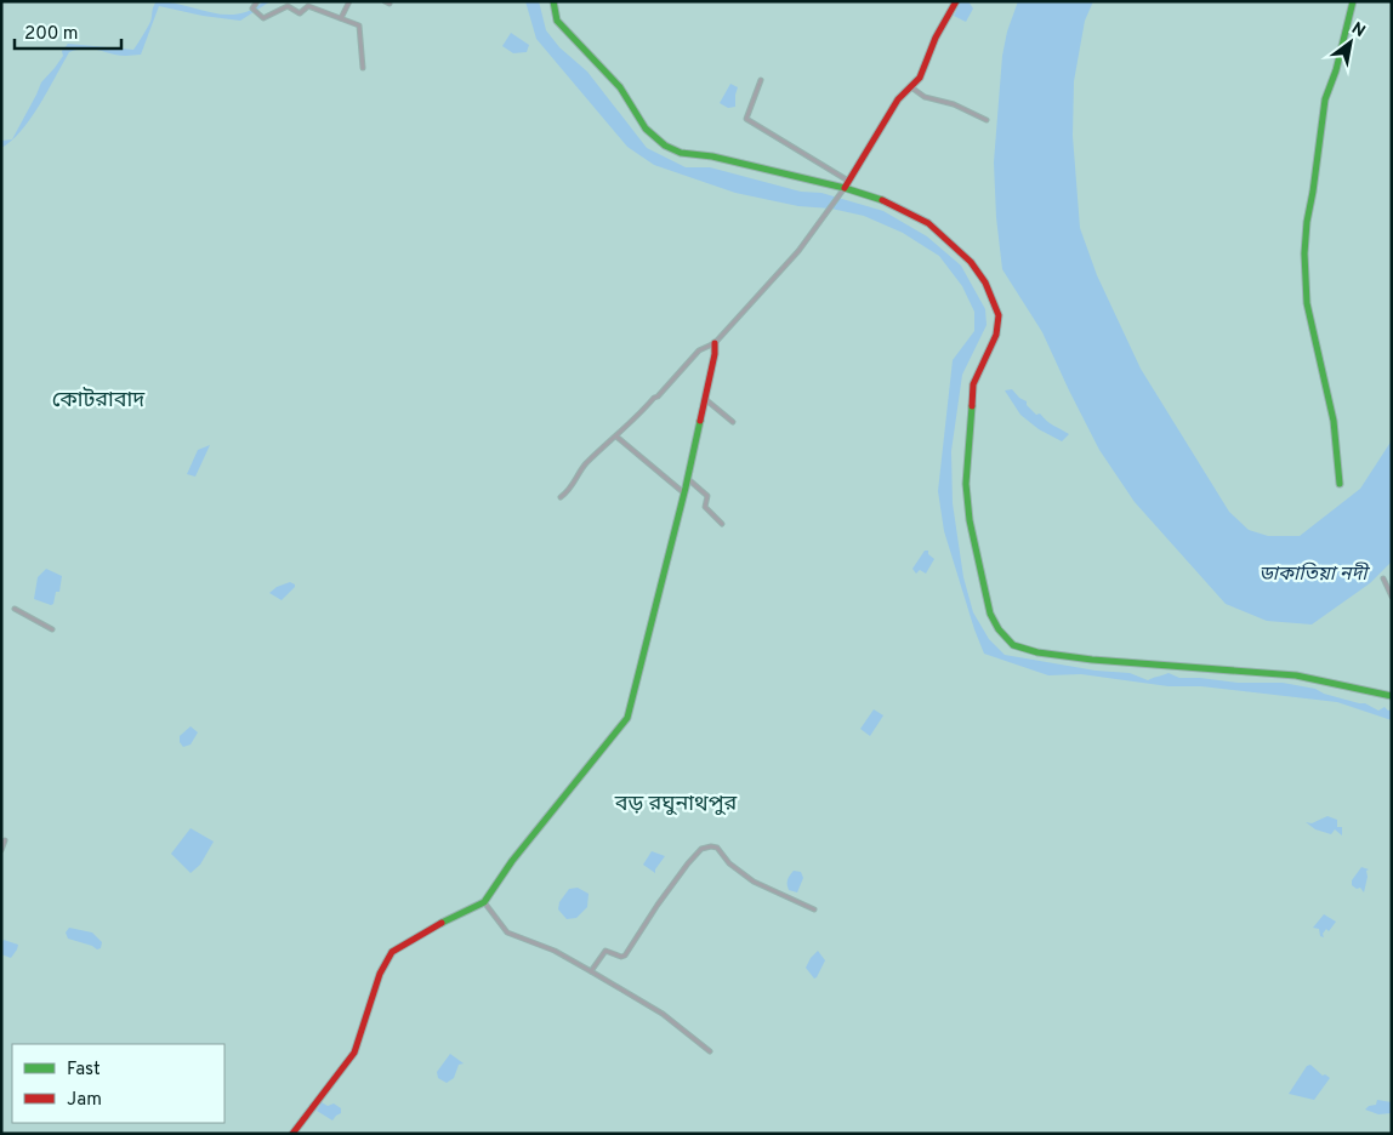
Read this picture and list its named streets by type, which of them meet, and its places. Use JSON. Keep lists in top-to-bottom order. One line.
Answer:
{"districts":["কোটরাবাদ","বড় রঘুনাথপুর"],"water":["ডাকাতিয়া নদী"],"legend":["Fast","Jam"],"scale_bar":"200 m","north":"top right"}
